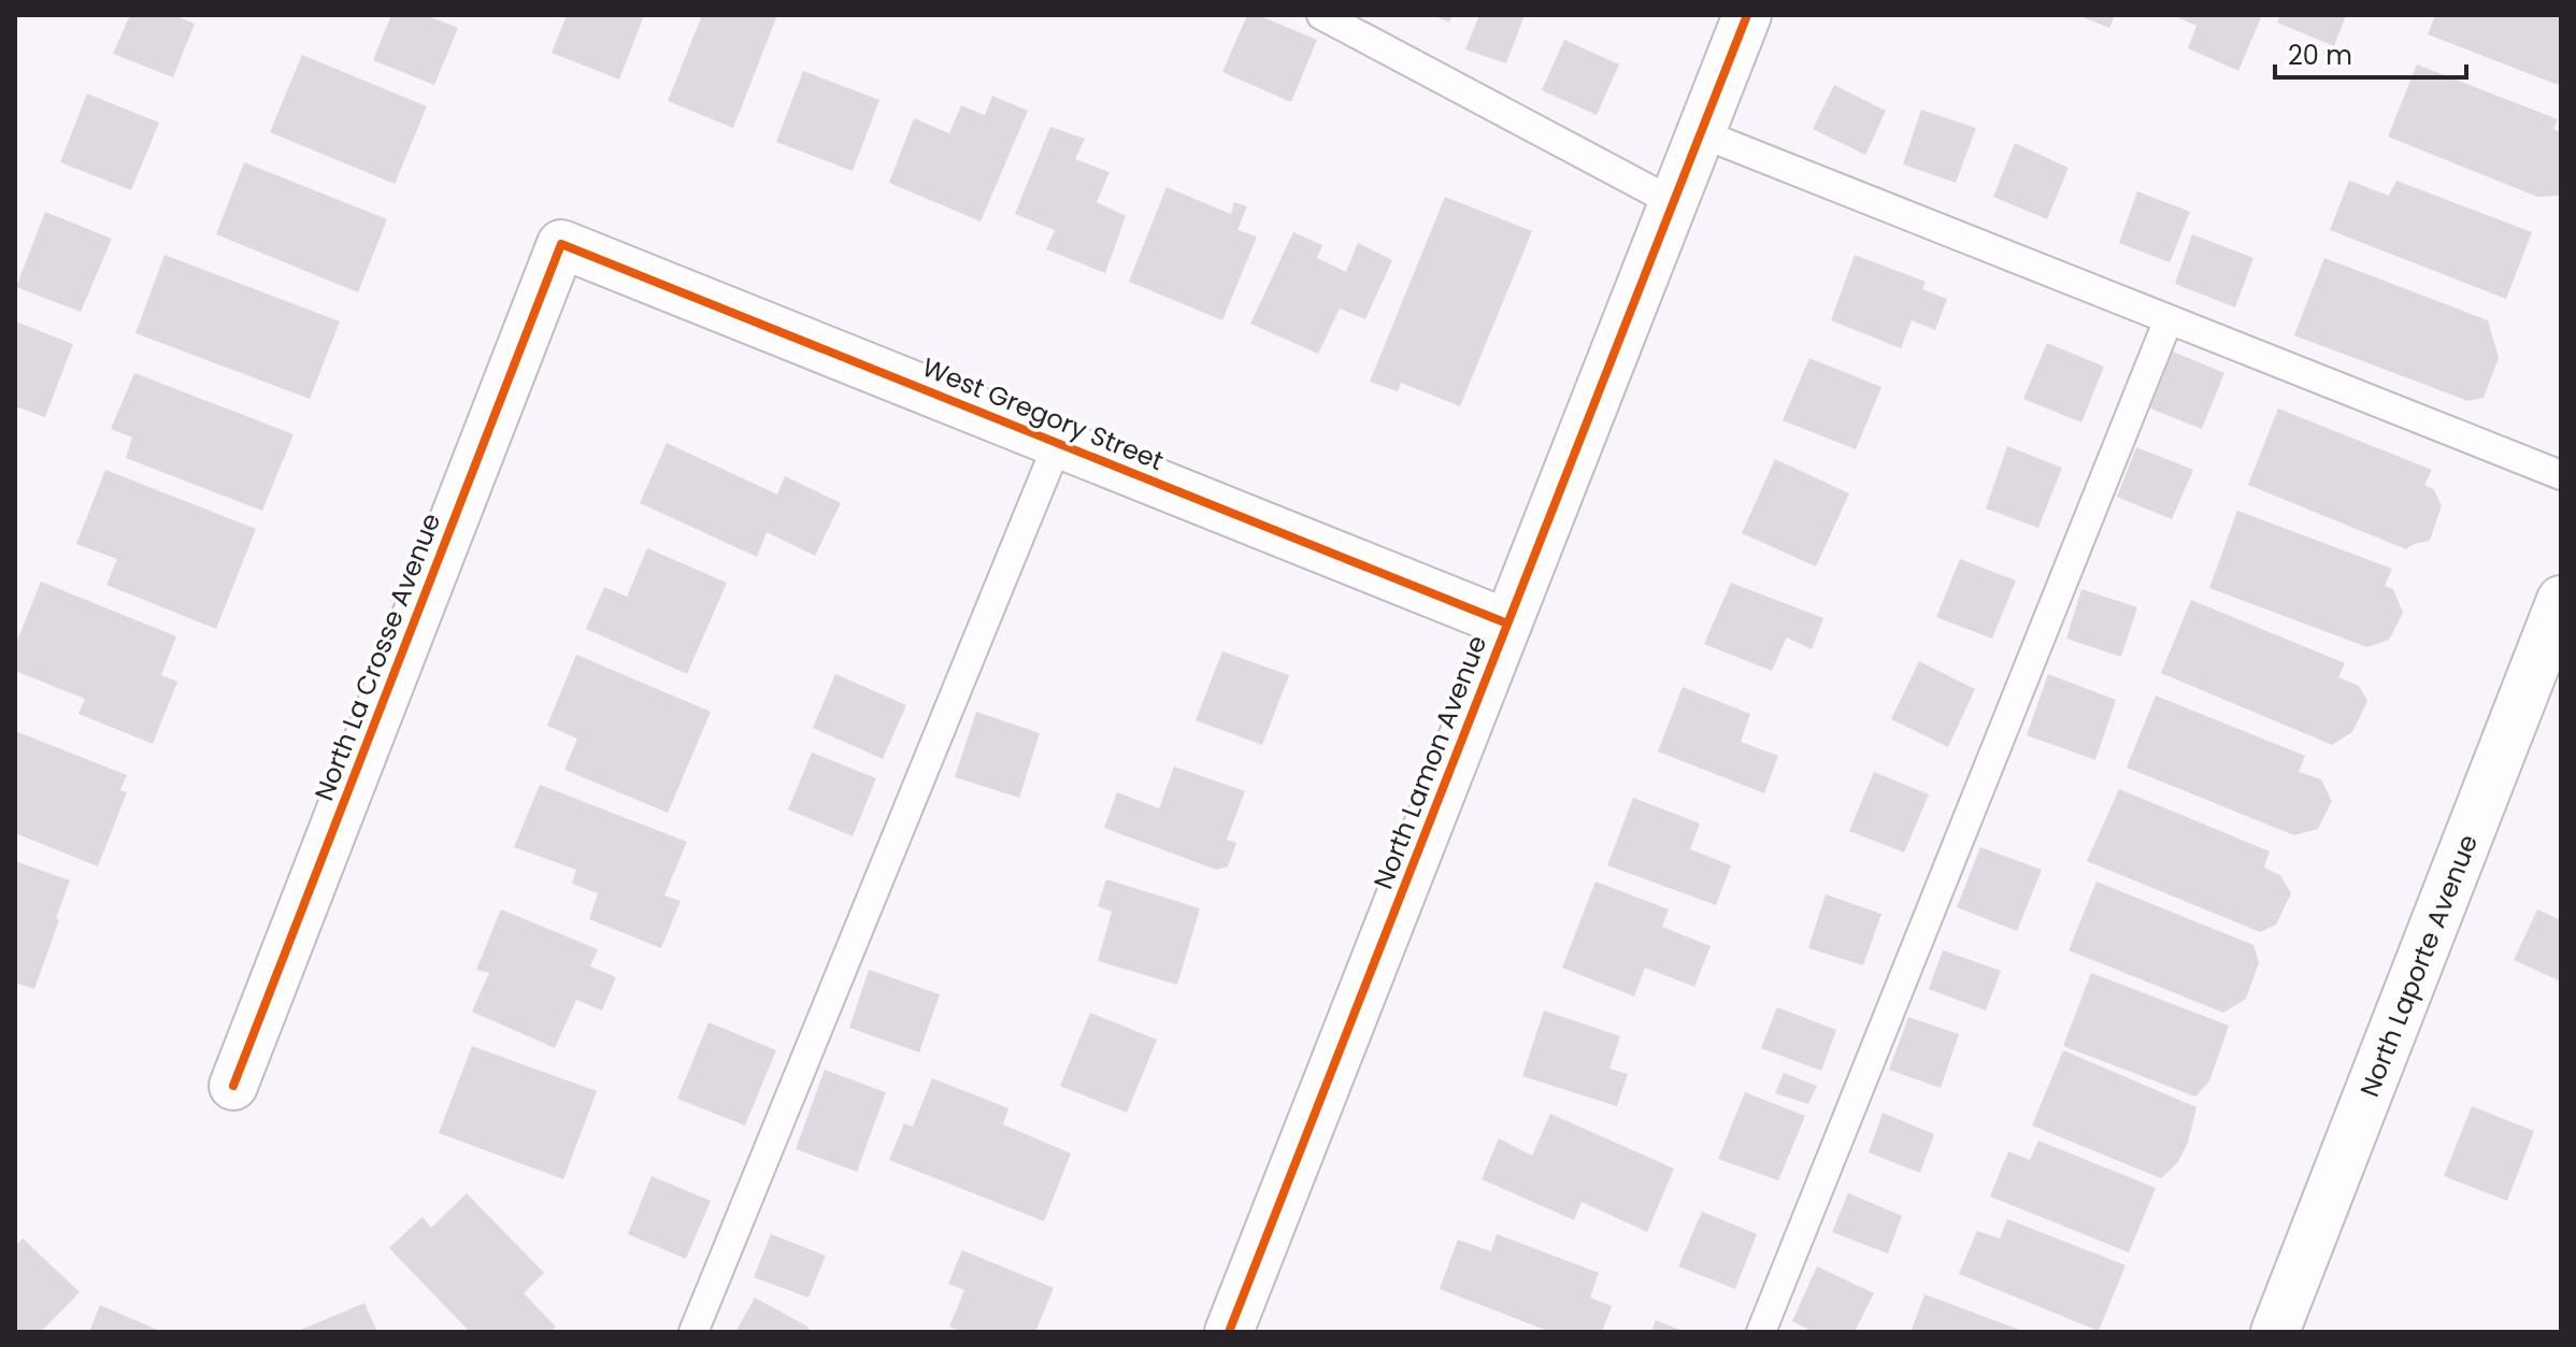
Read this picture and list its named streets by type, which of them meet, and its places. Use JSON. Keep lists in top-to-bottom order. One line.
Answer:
{"streets":{"street":["West Gregory Street","North La Crosse Avenue","North Lamon Avenue","North Laporte Avenue"]},"crossings":[["West Gregory Street","North La Crosse Avenue"],["West Gregory Street","North Lamon Avenue"]],"scale_bar":"20 m"}
